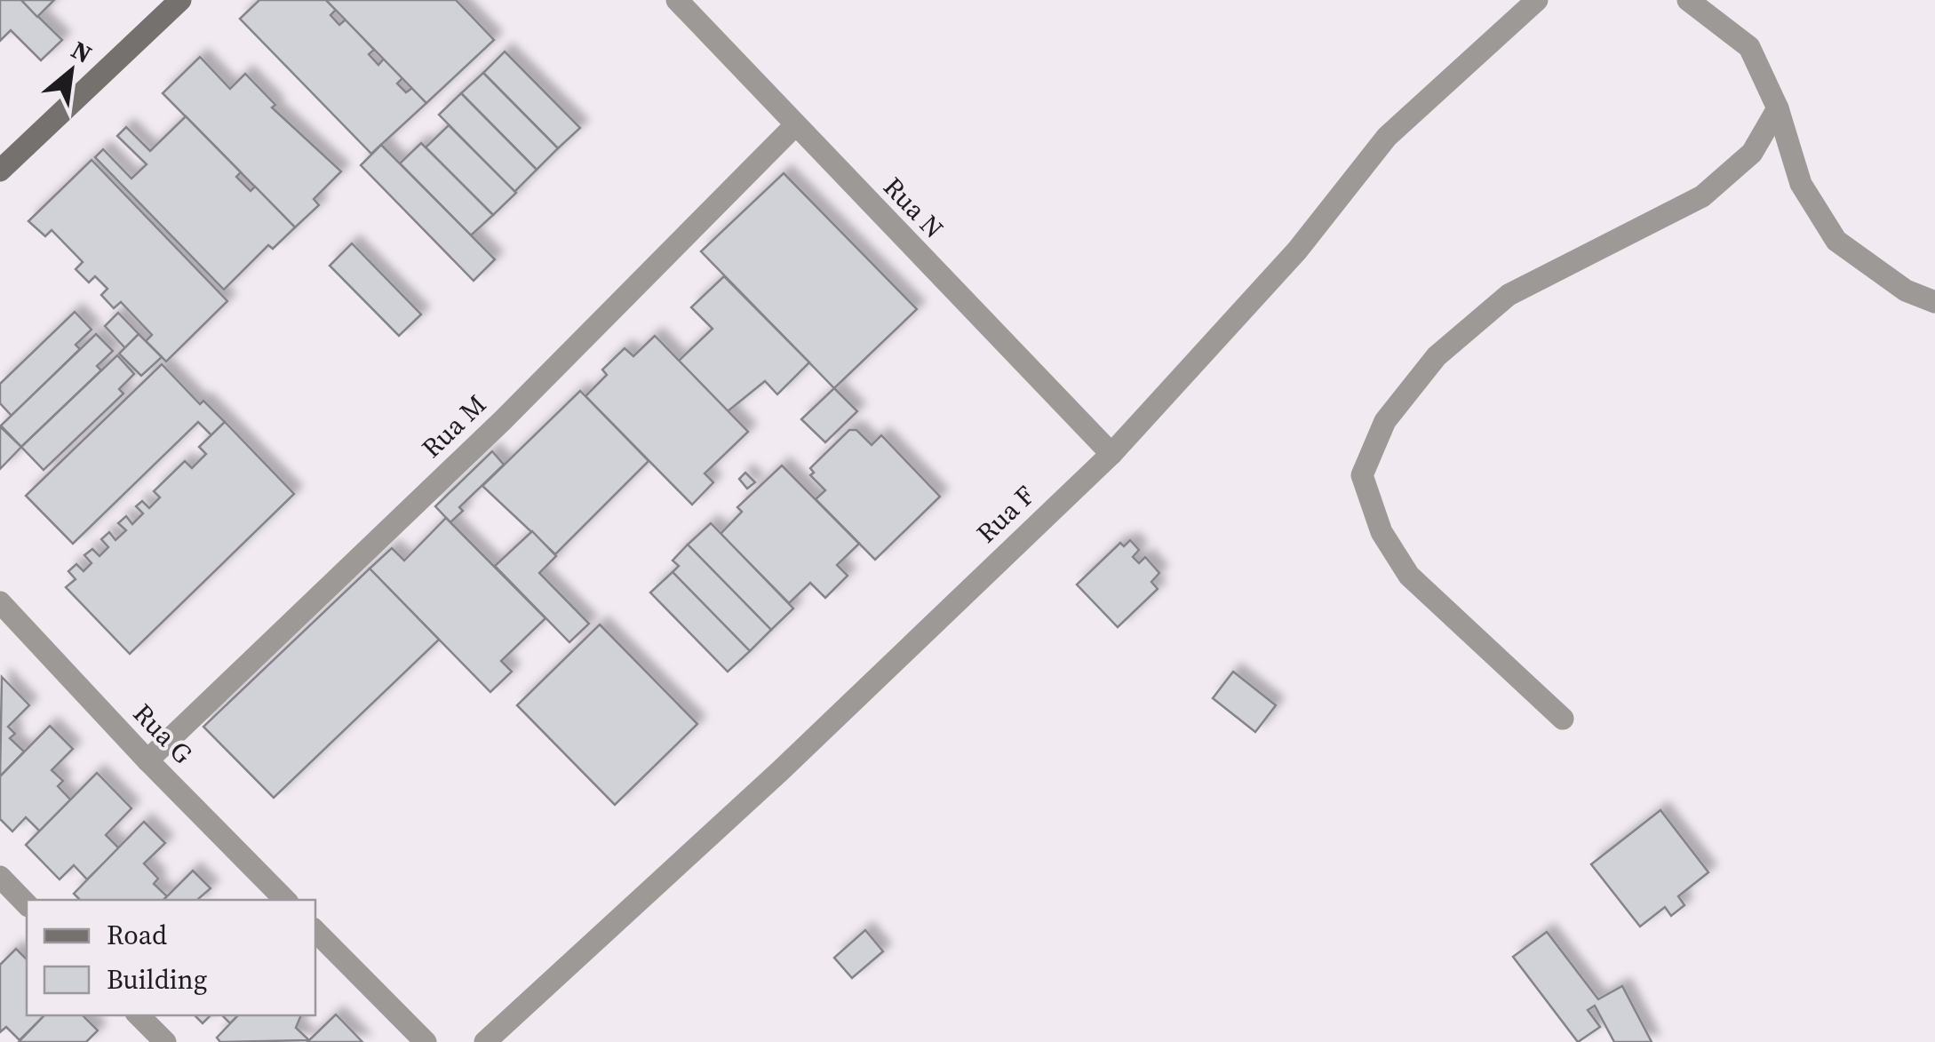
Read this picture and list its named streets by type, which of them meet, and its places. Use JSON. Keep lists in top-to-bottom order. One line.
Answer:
{"streets":{"street":["Rua N","Rua M","Rua F","Rua G"]},"crossings":[["Rua N","Rua M"],["Rua N","Rua F"],["Rua M","Rua G"]],"legend":["Road","Building"],"north":"top right"}
